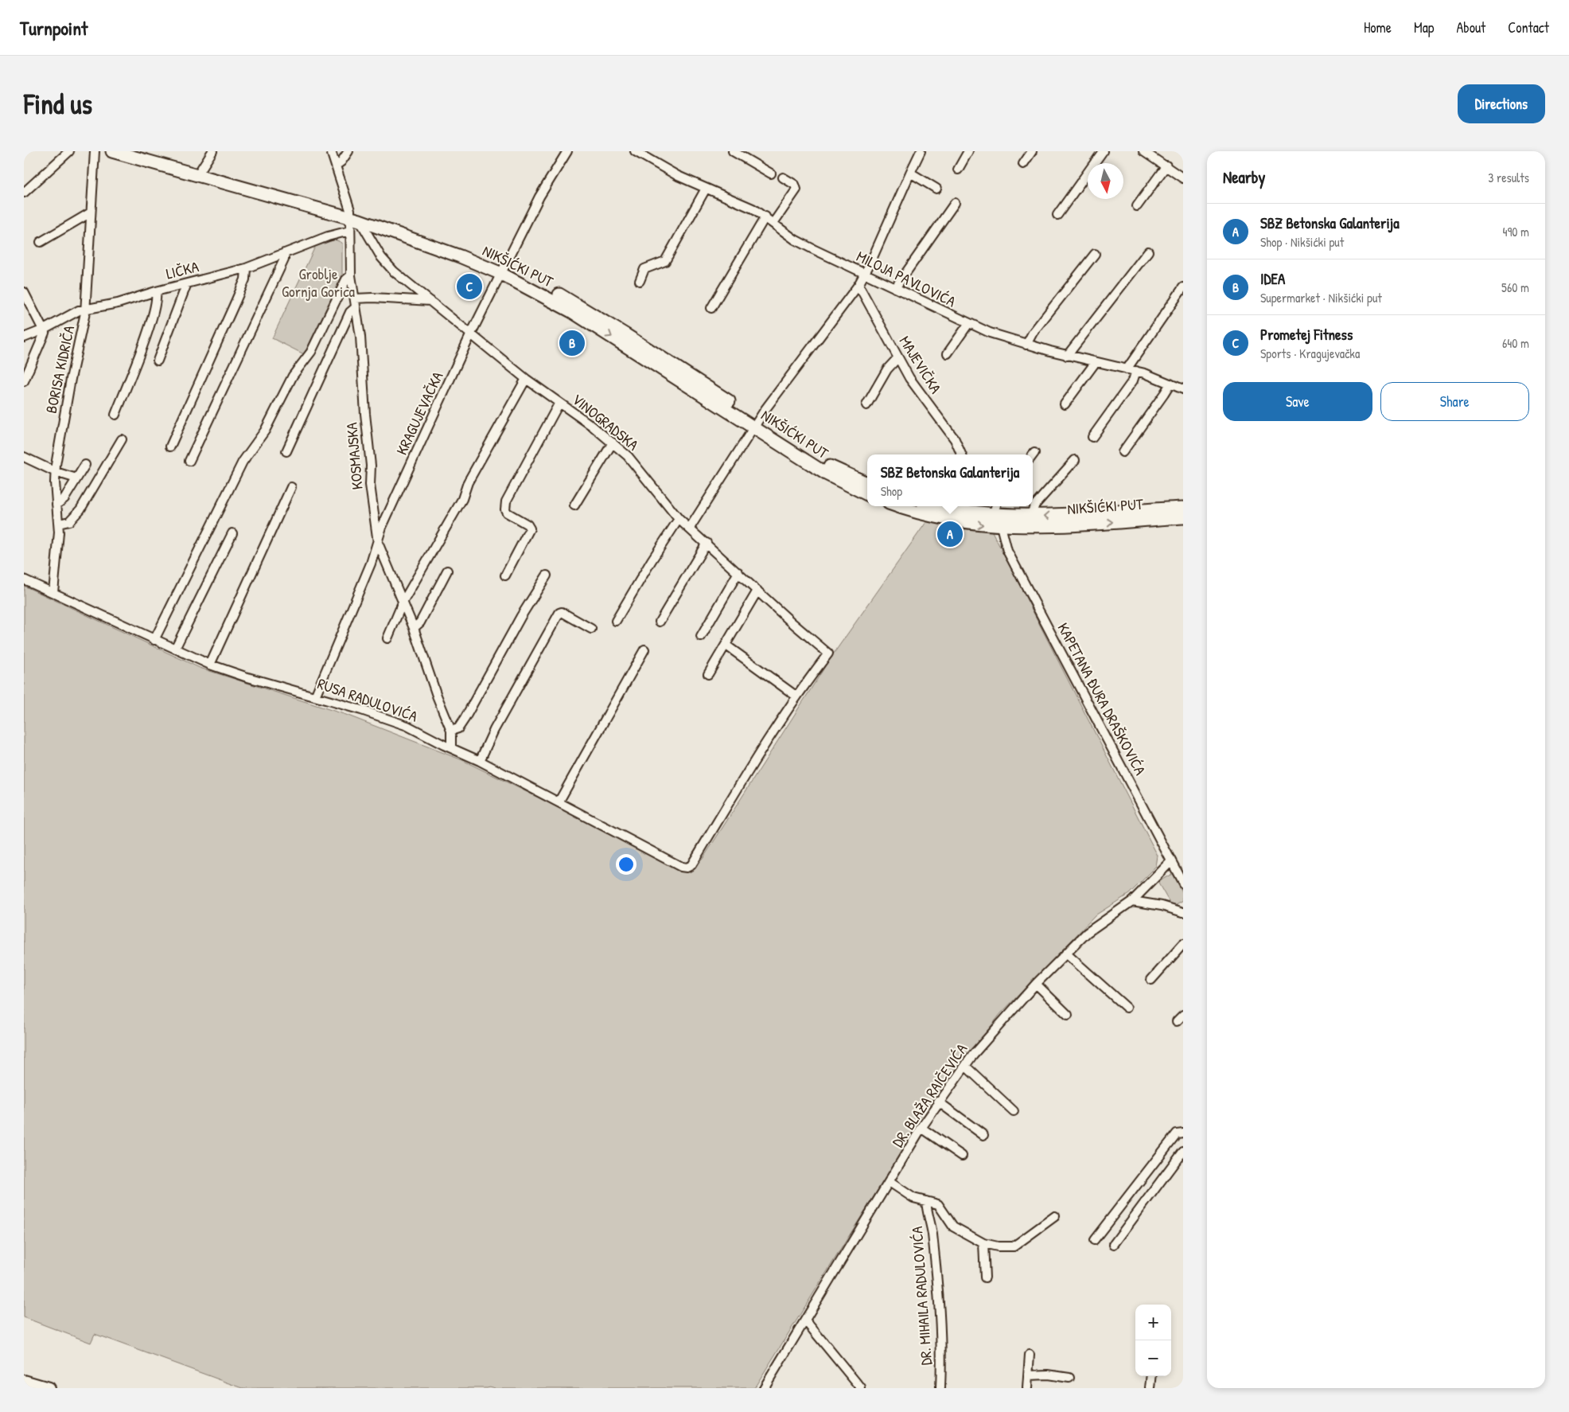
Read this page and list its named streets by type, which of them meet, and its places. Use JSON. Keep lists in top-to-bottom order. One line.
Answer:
{"streets":{"main road":["NIKŠIĆKI PUT"],"street":["LIČKA","MILOJA PAVLOVIĆA","MAJEVIČKA","BORISA KIDRIČA","KRAGUJEVAČKA","VINOGRADSKA","KOSMAJSKA","KAPETANA ĐURA DRAŠKOVIĆA","RUSA RADULOVIĆA","DR. BLAŽA RAIČEVIĆA","DR. MIHAILA RADULOVIĆA"]},"crossings":[["NIKŠIĆKI PUT","KRAGUJEVAČKA"],["NIKŠIĆKI PUT","VINOGRADSKA"],["NIKŠIĆKI PUT","KOSMAJSKA"],["NIKŠIĆKI PUT","KAPETANA ĐURA DRAŠKOVIĆA"],["LIČKA","BORISA KIDRIČA"],["LIČKA","KOSMAJSKA"],["BORISA KIDRIČA","RUSA RADULOVIĆA"],["KRAGUJEVAČKA","VINOGRADSKA"],["KRAGUJEVAČKA","KOSMAJSKA"],["KRAGUJEVAČKA","RUSA RADULOVIĆA"],["VINOGRADSKA","KOSMAJSKA"],["VINOGRADSKA","RUSA RADULOVIĆA"],["KOSMAJSKA","RUSA RADULOVIĆA"],["KAPETANA ĐURA DRAŠKOVIĆA","DR. BLAŽA RAIČEVIĆA"]],"parks":["Groblje Gornja Gorica"],"north":"bottom","page":{"header":"Turnpoint","nav":["Home","Map","About","Contact"],"buttons":["Directions",["Save","Share"]],"title":"Find us","heading":["Nearby","3 results"],"list":[{"mark":"A","name":"SBZ Betonska Galanterija","note":"Shop · Nikšićki put","value":"490 m"},{"mark":"B","name":"IDEA","note":"Supermarket · Nikšićki put","value":"560 m"},{"mark":"C","name":"Prometej Fitness","note":"Sports · Kragujevačka","value":"640 m"}],"pins":["C","B","A"],"popup":["SBZ Betonska Galanterija","Shop"],"map_buttons":["+","−"]}}
